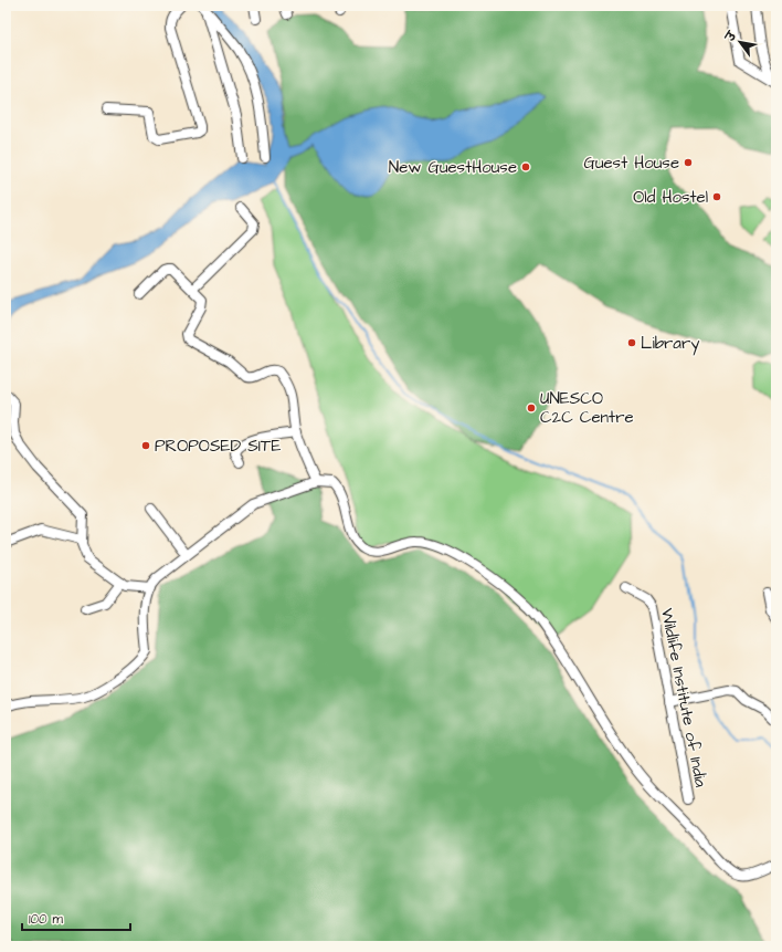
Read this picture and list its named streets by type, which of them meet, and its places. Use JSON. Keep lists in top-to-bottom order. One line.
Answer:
{"streets":{"street":["Wildlife Institute of India"]},"places":["Guest House","New GuestHouse","Old Hostel","Library","UNESCO C2C Centre","PROPOSED SITE"],"scale_bar":"100 m","north":"top left"}
